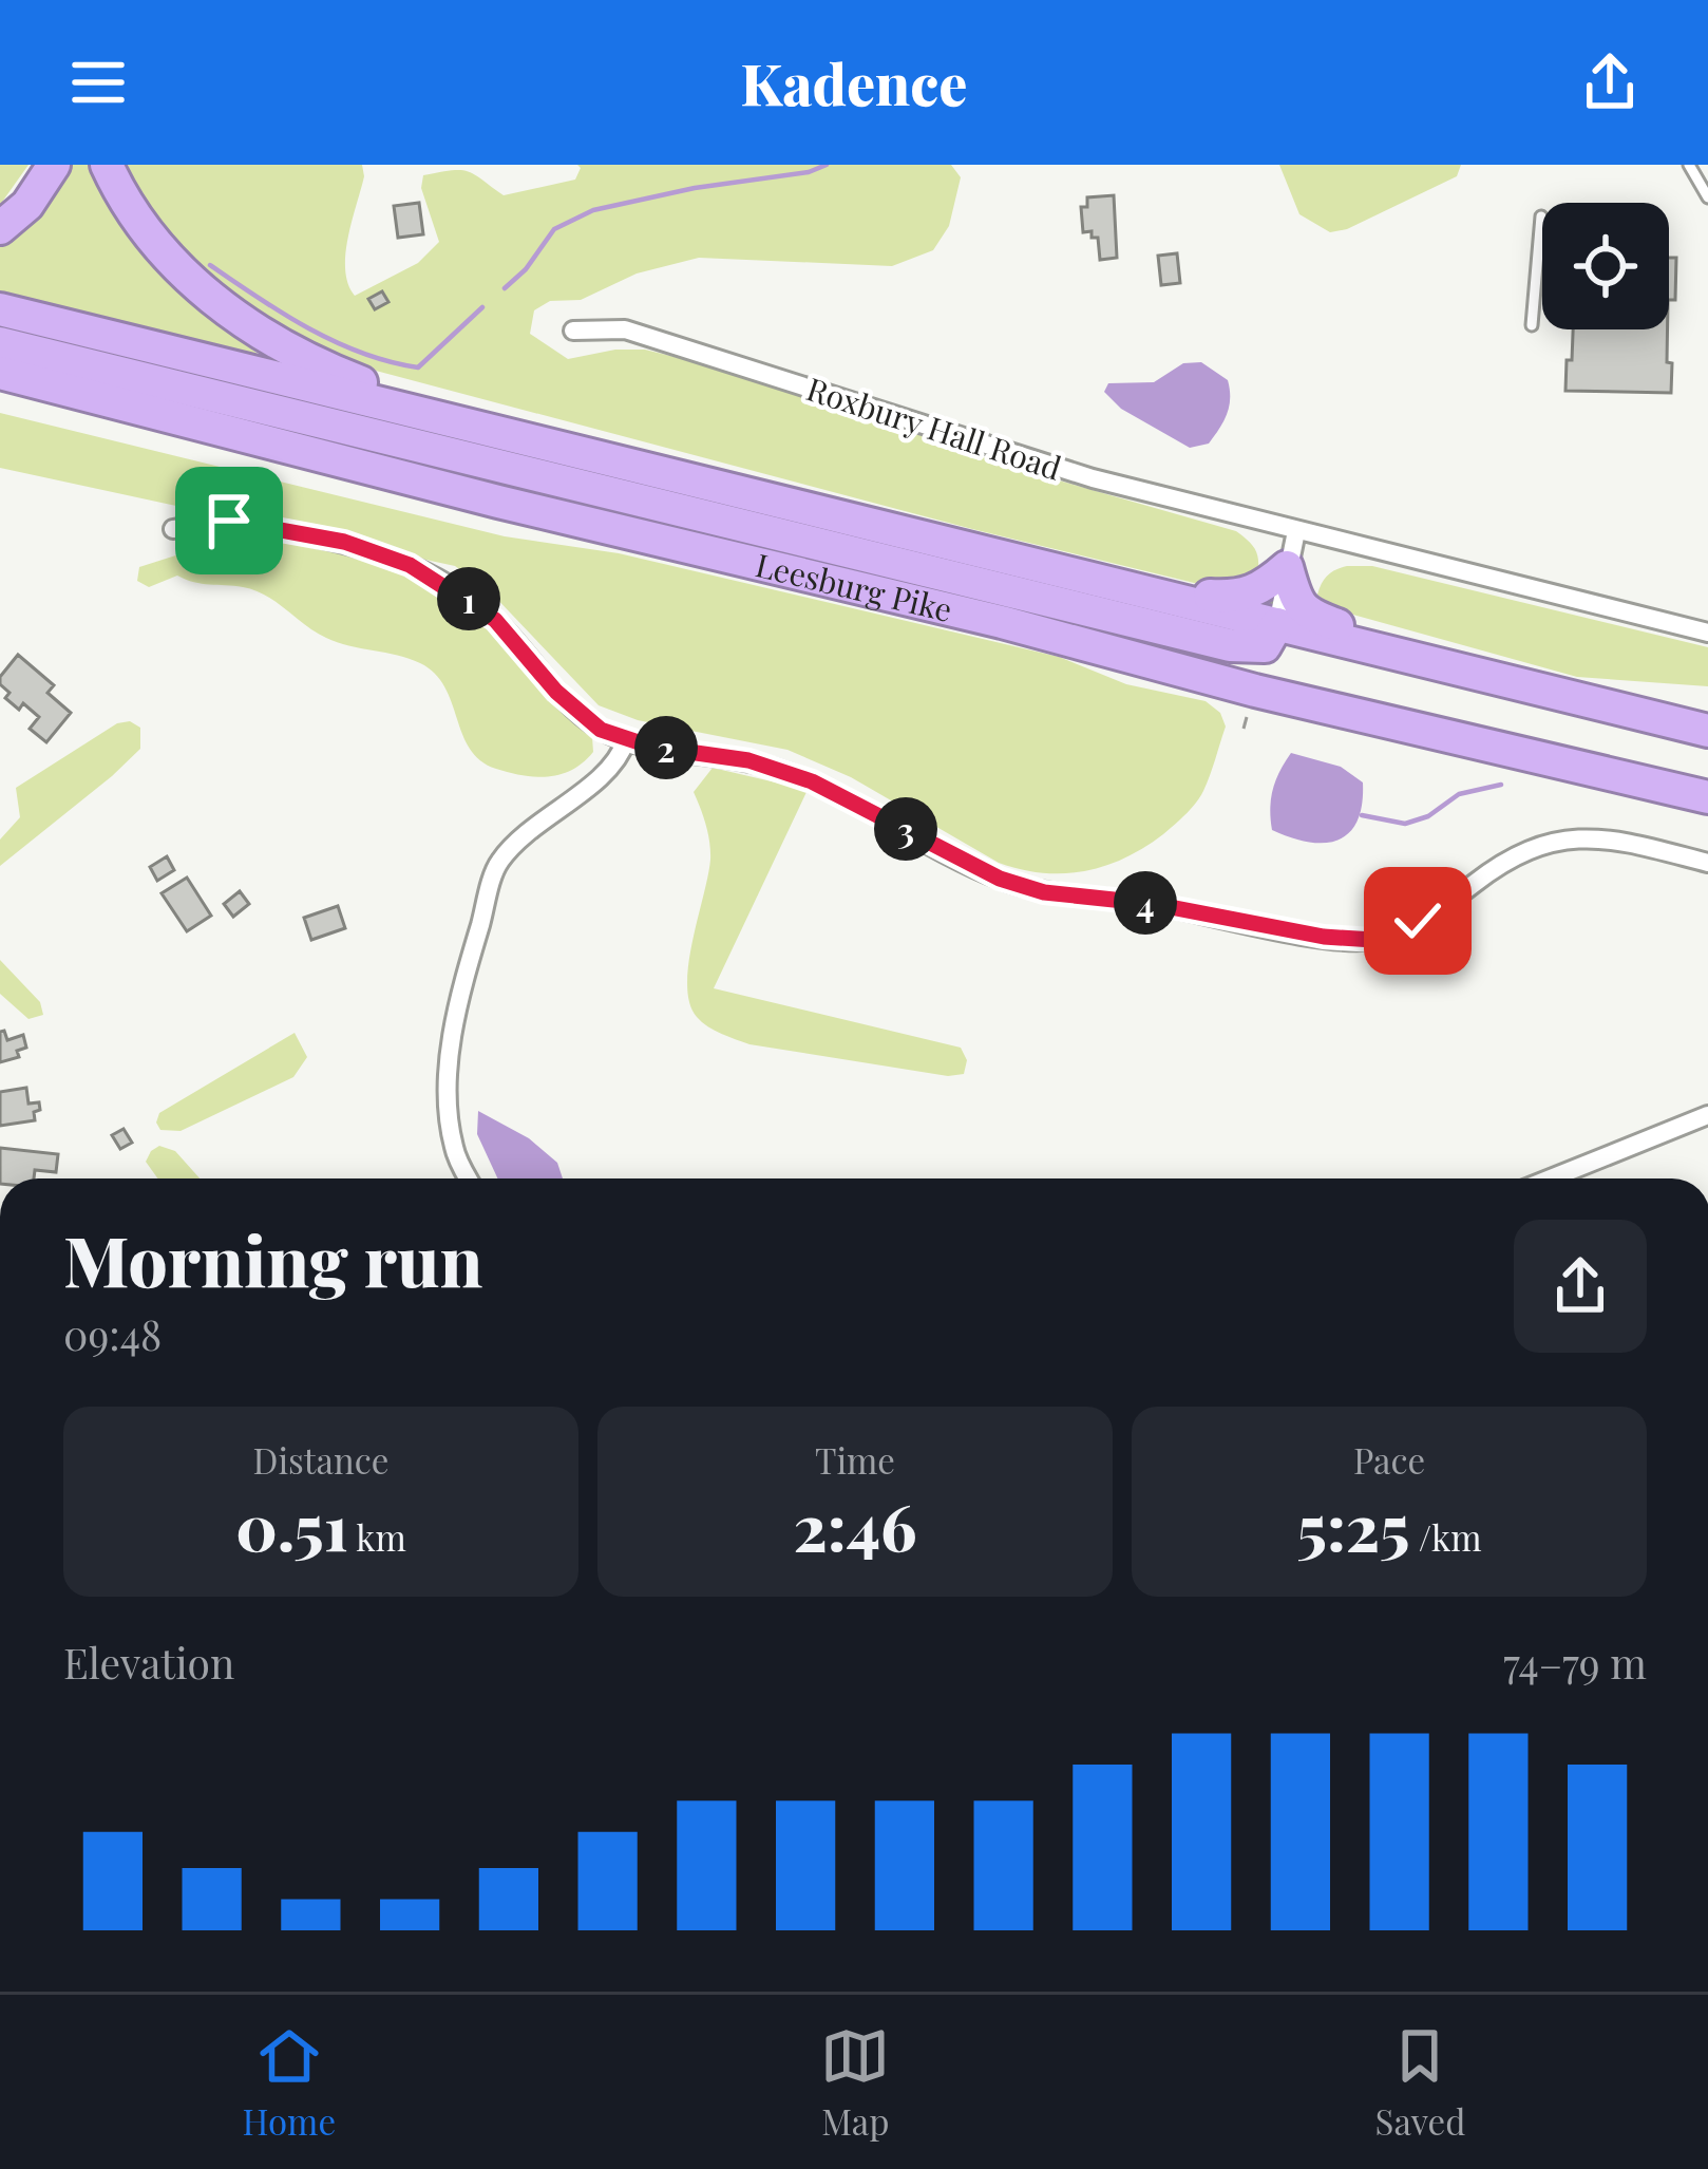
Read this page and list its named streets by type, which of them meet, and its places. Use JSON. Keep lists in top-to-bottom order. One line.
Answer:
{"streets":{"highway":["Leesburg Pike"],"street":["Roxbury Hall Road"]},"page":{"header":"Kadence","pins":["1","2","3","4"],"heading":["Morning run","09:48"],"stats":[["Distance","0.51 km"],["Time","2:46"],["Pace","5:25 /km"]],"chart":["Elevation","74–79 m"],"tabs":["Home","Map","Saved"]}}
